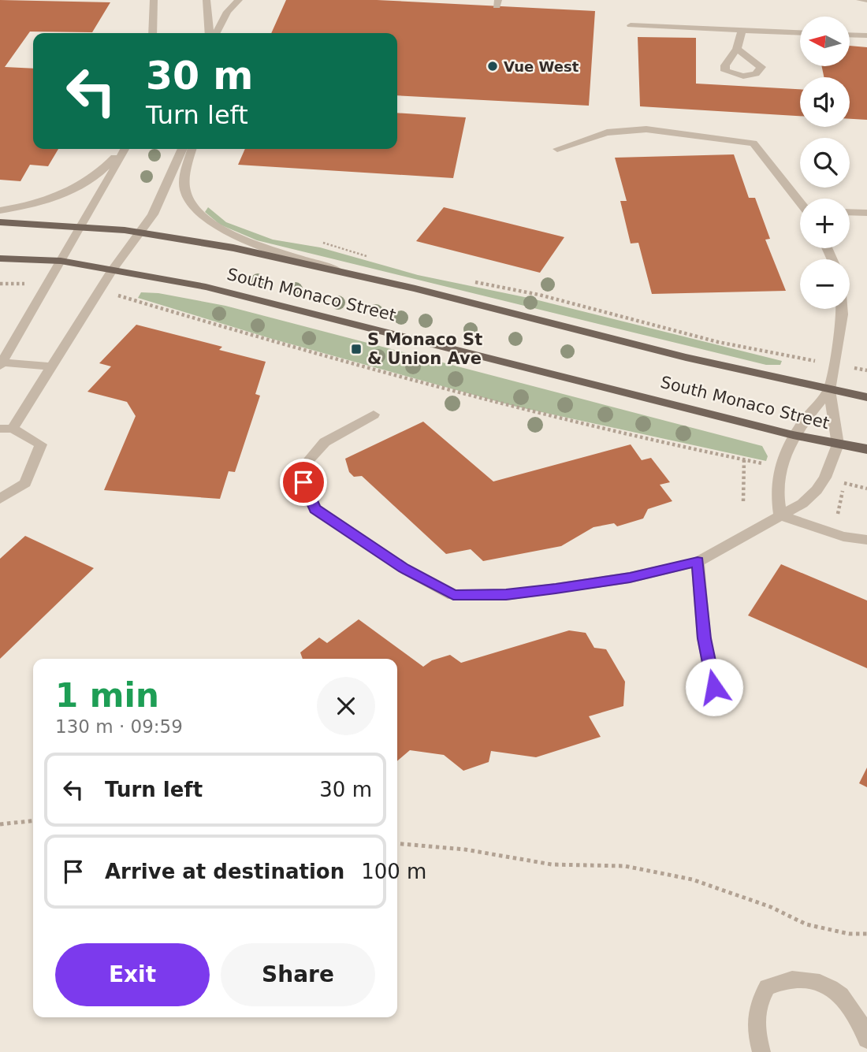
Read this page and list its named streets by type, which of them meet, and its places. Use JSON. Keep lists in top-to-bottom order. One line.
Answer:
{"streets":{"main road":["South Monaco Street"]},"places":{"other":["Vue West"],"transit":["S Monaco St & Union Ave"]},"north":"left","page":{"map_buttons":["+","−"],"turn":["30 m","Turn left"],"heading":["1 min","130 m · 09:59"],"list":[{"name":"Turn left","value":"30 m"},{"name":"Arrive at destination","value":"100 m"}],"buttons":["Exit","Share"]}}
